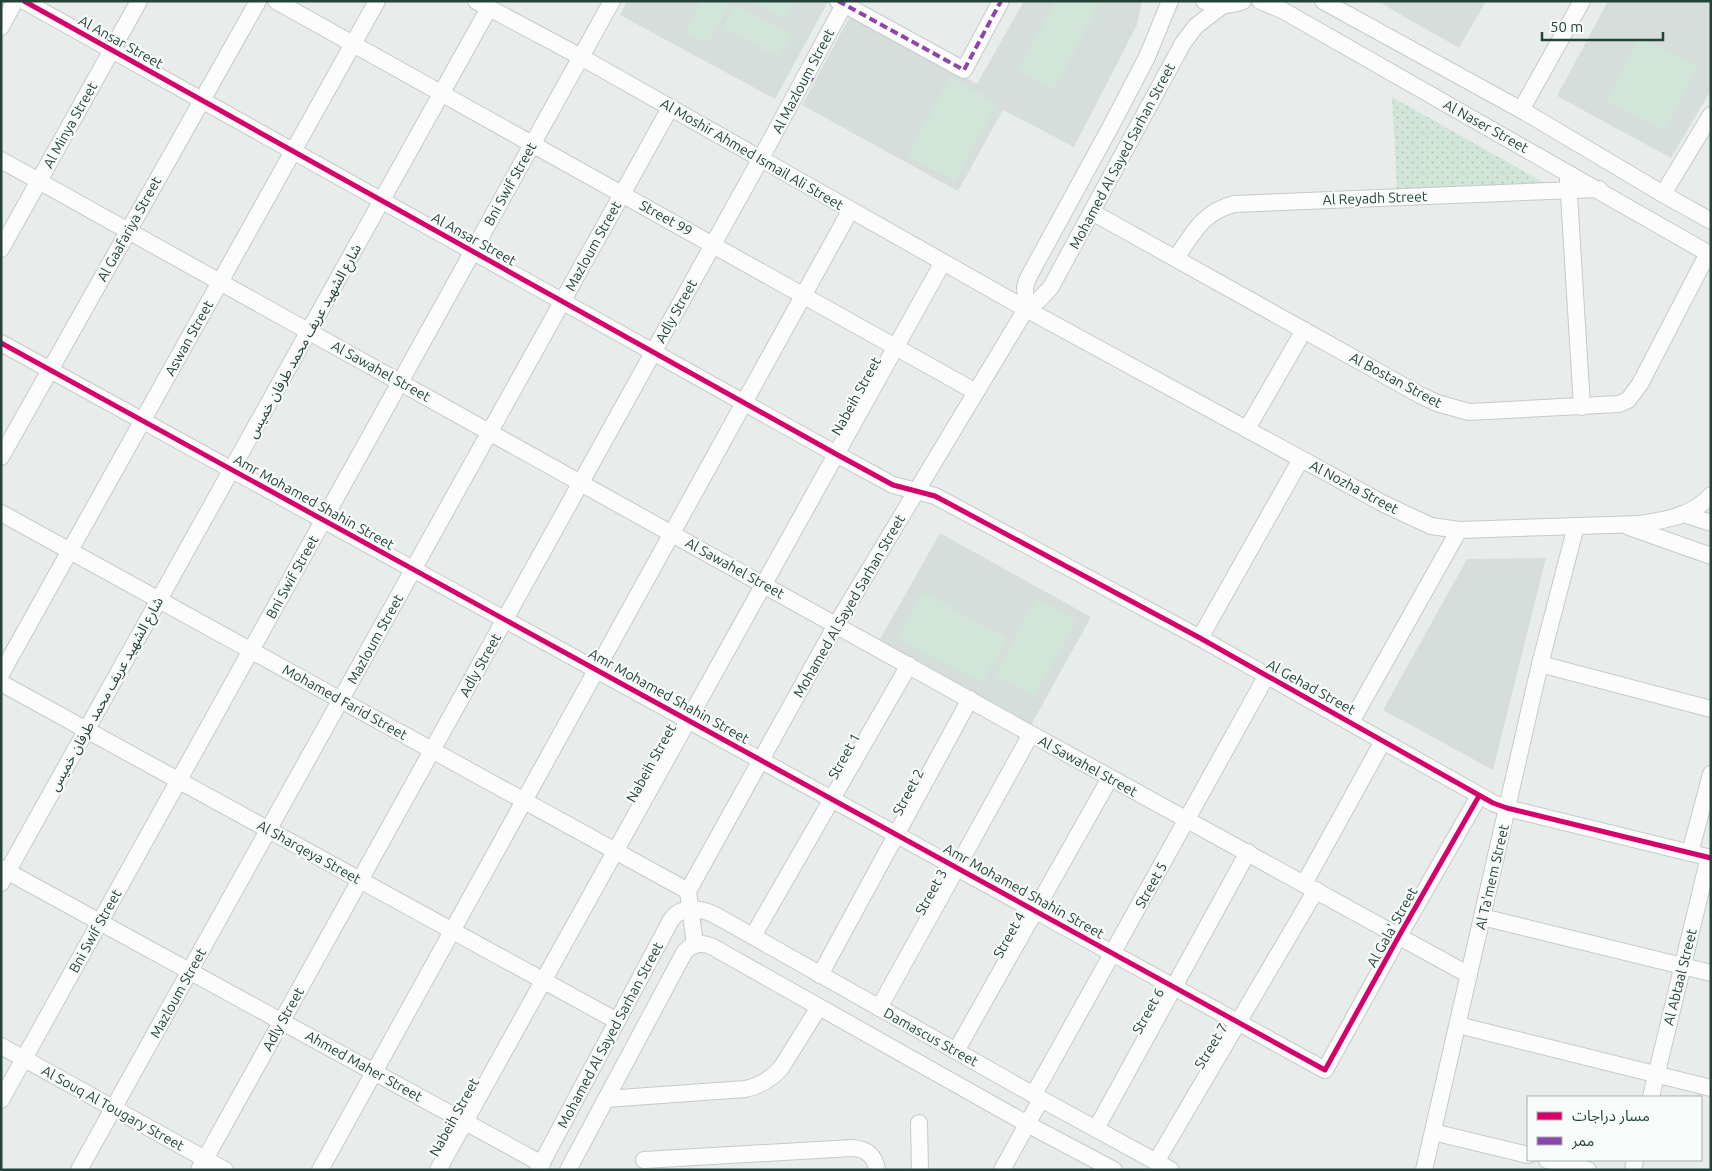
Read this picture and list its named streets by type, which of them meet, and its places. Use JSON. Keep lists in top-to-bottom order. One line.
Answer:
{"streets":{"street":["Al Ansar Street","Al Mazloum Street","Al Minya Street","Al Naser Street","Al Moshir Ahmed Ismail Ali Street","Mohamed Al Sayed Sarhan Street","Bni Swif Street","Al Reyadh Street","Street 99","Al Gaafariya Street","Mazloum Street","Adly Street","Aswan Street","شارع الشهيد عريف محمد طرفان خميس","Al Sawahel Street","Al Bostan Street","Nabeih Street","Al Nozha Street","Amr Mohamed Shahin Street","Al Gehad Street","Mohamed Farid Street","Street 1","Street 2","Al Sharqeya Street","Al Ta'mem Street","Street 5","Street 3","Al Gala' Street","Street 4","Al Abtaal Street","Street 6","Damascus Street","Street 7","Ahmed Maher Street","Al Souq Al Tougary Street"]},"crossings":[["Al Ansar Street","Al Minya Street"],["Al Ansar Street","Mohamed Al Sayed Sarhan Street"],["Al Ansar Street","Bni Swif Street"],["Al Ansar Street","Al Gaafariya Street"],["Al Ansar Street","Mazloum Street"],["Al Ansar Street","Adly Street"],["Al Ansar Street","Aswan Street"],["Al Ansar Street","شارع الشهيد عريف محمد طرفان خميس"],["Al Ansar Street","Nabeih Street"],["Al Ansar Street","Al Gehad Street"],["Al Mazloum Street","Al Moshir Ahmed Ismail Ali Street"],["Al Mazloum Street","Adly Street"],["Al Minya Street","Al Sawahel Street"],["Al Naser Street","Al Reyadh Street"],["Al Naser Street","Al Bostan Street"],["Al Moshir Ahmed Ismail Ali Street","Mohamed Al Sayed Sarhan Street"],["Al Moshir Ahmed Ismail Ali Street","Bni Swif Street"],["Al Moshir Ahmed Ismail Ali Street","Mazloum Street"],["Al Moshir Ahmed Ismail Ali Street","Adly Street"],["Al Moshir Ahmed Ismail Ali Street","شارع الشهيد عريف محمد طرفان خميس"],["Al Moshir Ahmed Ismail Ali Street","Nabeih Street"],["Al Moshir Ahmed Ismail Ali Street","Al Nozha Street"],["Mohamed Al Sayed Sarhan Street","Street 99"],["Mohamed Al Sayed Sarhan Street","Al Sawahel Street"],["Mohamed Al Sayed Sarhan Street","Al Bostan Street"],["Mohamed Al Sayed Sarhan Street","Al Nozha Street"],["Mohamed Al Sayed Sarhan Street","Amr Mohamed Shahin Street"],["Mohamed Al Sayed Sarhan Street","Al Gehad Street"],["Mohamed Al Sayed Sarhan Street","Mohamed Farid Street"],["Mohamed Al Sayed Sarhan Street","Al Sharqeya Street"],["Mohamed Al Sayed Sarhan Street","Damascus Street"],["Mohamed Al Sayed Sarhan Street","Ahmed Maher Street"],["Bni Swif Street","Street 99"],["Bni Swif Street","Al Sawahel Street"],["Bni Swif Street","Amr Mohamed Shahin Street"],["Bni Swif Street","Mohamed Farid Street"],["Bni Swif Street","Al Sharqeya Street"],["Bni Swif Street","Ahmed Maher Street"],["Bni Swif Street","Al Souq Al Tougary Street"],["Al Reyadh Street","Al Bostan Street"],["Street 99","Mazloum Street"],["Street 99","Adly Street"],["Street 99","Aswan Street"],["Street 99","شارع الشهيد عريف محمد طرفان خميس"],["Street 99","Nabeih Street"],["Al Gaafariya Street","Al Sawahel Street"],["Al Gaafariya Street","Amr Mohamed Shahin Street"],["Mazloum Street","Al Sawahel Street"],["Mazloum Street","Amr Mohamed Shahin Street"],["Mazloum Street","Mohamed Farid Street"],["Mazloum Street","Al Sharqeya Street"],["Mazloum Street","Ahmed Maher Street"],["Mazloum Street","Al Souq Al Tougary Street"],["Adly Street","Al Sawahel Street"],["Adly Street","Amr Mohamed Shahin Street"],["Adly Street","Mohamed Farid Street"],["Adly Street","Al Sharqeya Street"],["Adly Street","Ahmed Maher Street"],["Adly Street","Al Souq Al Tougary Street"],["Aswan Street","Al Sawahel Street"],["Aswan Street","Amr Mohamed Shahin Street"],["Aswan Street","Mohamed Farid Street"],["شارع الشهيد عريف محمد طرفان خميس","Al Sawahel Street"],["شارع الشهيد عريف محمد طرفان خميس","Amr Mohamed Shahin Street"],["شارع الشهيد عريف محمد طرفان خميس","Mohamed Farid Street"],["شارع الشهيد عريف محمد طرفان خميس","Al Sharqeya Street"],["شارع الشهيد عريف محمد طرفان خميس","Ahmed Maher Street"],["Al Sawahel Street","Nabeih Street"],["Al Sawahel Street","Street 1"],["Al Sawahel Street","Street 2"],["Al Sawahel Street","Al Ta'mem Street"],["Al Sawahel Street","Street 5"],["Al Sawahel Street","Street 3"],["Al Sawahel Street","Al Gala' Street"],["Al Sawahel Street","Street 4"],["Al Sawahel Street","Street 6"],["Al Sawahel Street","Street 7"],["Nabeih Street","Amr Mohamed Shahin Street"],["Nabeih Street","Mohamed Farid Street"],["Nabeih Street","Al Sharqeya Street"],["Nabeih Street","Ahmed Maher Street"],["Al Nozha Street","Al Ta'mem Street"],["Amr Mohamed Shahin Street","Street 1"],["Amr Mohamed Shahin Street","Street 2"],["Amr Mohamed Shahin Street","Street 5"],["Amr Mohamed Shahin Street","Street 3"],["Amr Mohamed Shahin Street","Al Gala' Street"],["Amr Mohamed Shahin Street","Street 4"],["Amr Mohamed Shahin Street","Street 6"],["Amr Mohamed Shahin Street","Street 7"],["Al Gehad Street","Al Ta'mem Street"],["Al Gehad Street","Street 5"],["Al Gehad Street","Al Gala' Street"],["Al Gehad Street","Al Abtaal Street"],["Al Gehad Street","Street 7"],["Street 1","Damascus Street"],["Street 2","Damascus Street"],["Street 5","Damascus Street"],["Street 3","Damascus Street"],["Street 4","Damascus Street"],["Street 6","Damascus Street"],["Damascus Street","Street 7"]],"legend":["مسار دراجات","ممر"],"scale_bar":"50 m"}
